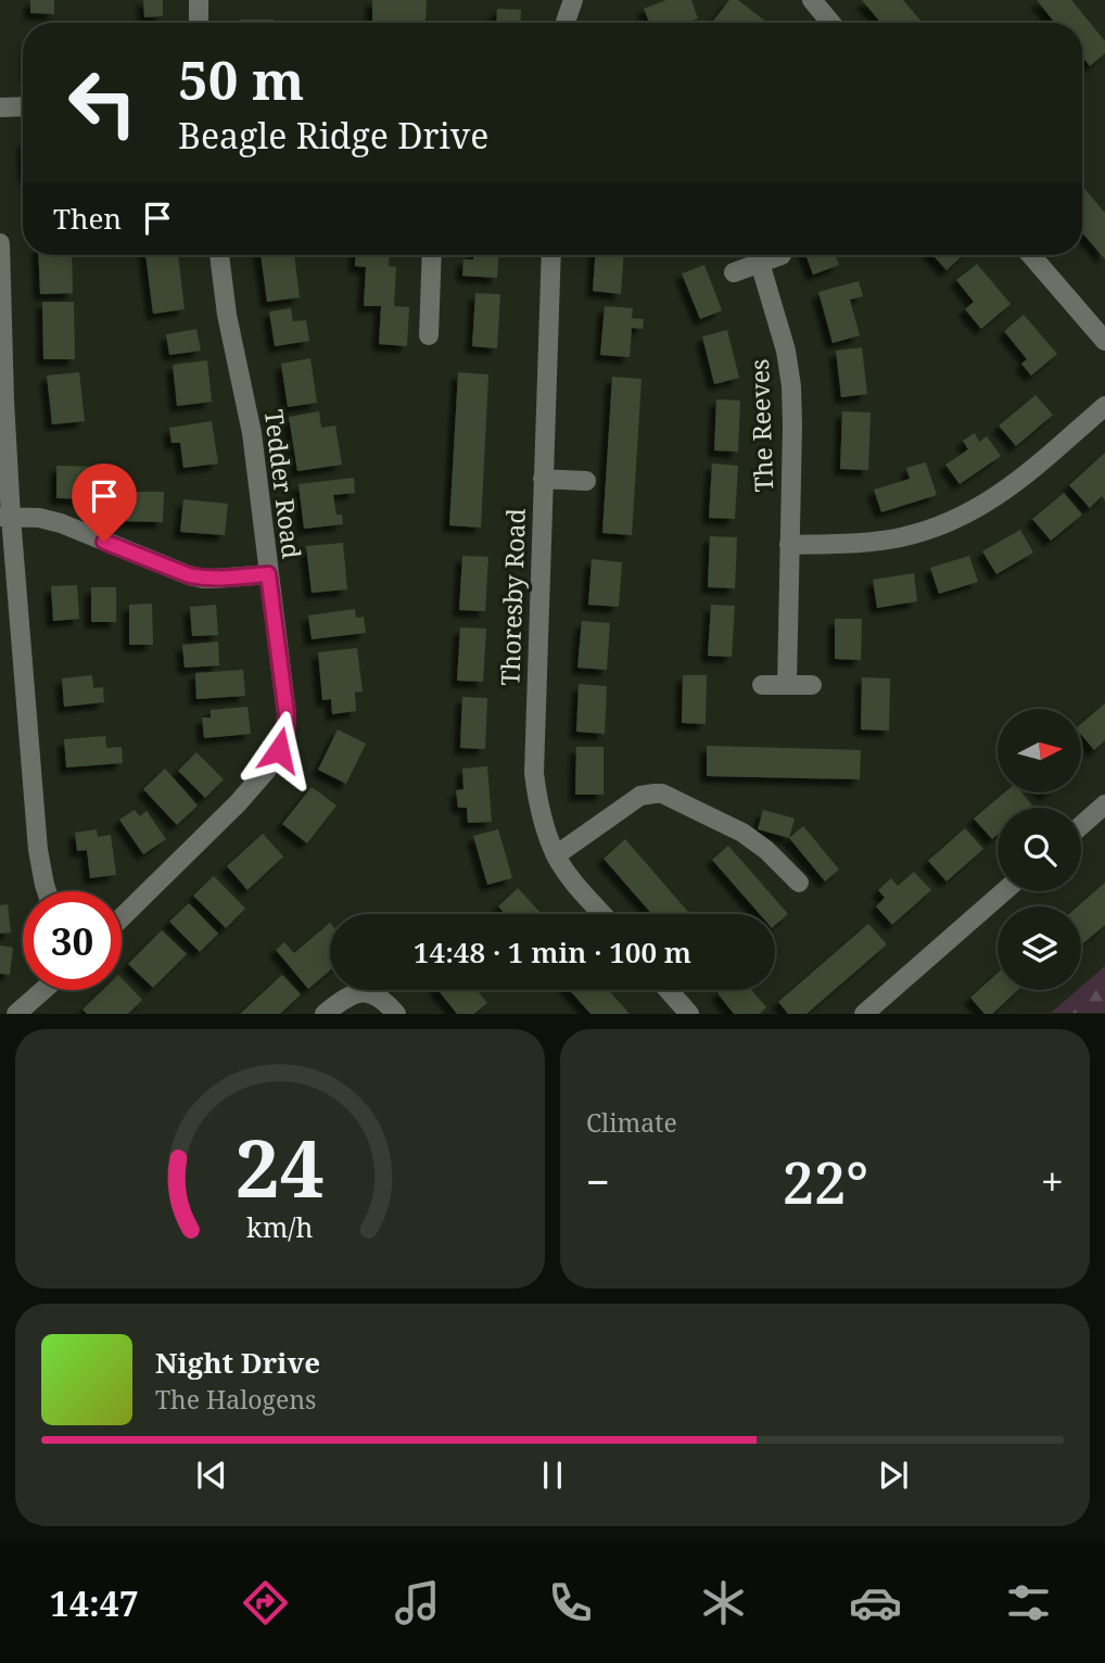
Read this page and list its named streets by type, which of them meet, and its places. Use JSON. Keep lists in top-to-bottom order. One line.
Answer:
{"streets":{"street":["The Reeves","Tedder Road","Thoresby Road"]},"north":"right","page":{"turn":["50 m","Beagle Ridge Drive"],"then":"Then","limit":"30","trip":"14:48 · 1 min · 100 m","tile":"Climate","heat":["−","22°","+"],"song":["Night Drive","The Halogens"],"tabs":"14:47","gauge":["24","km/h"]}}
